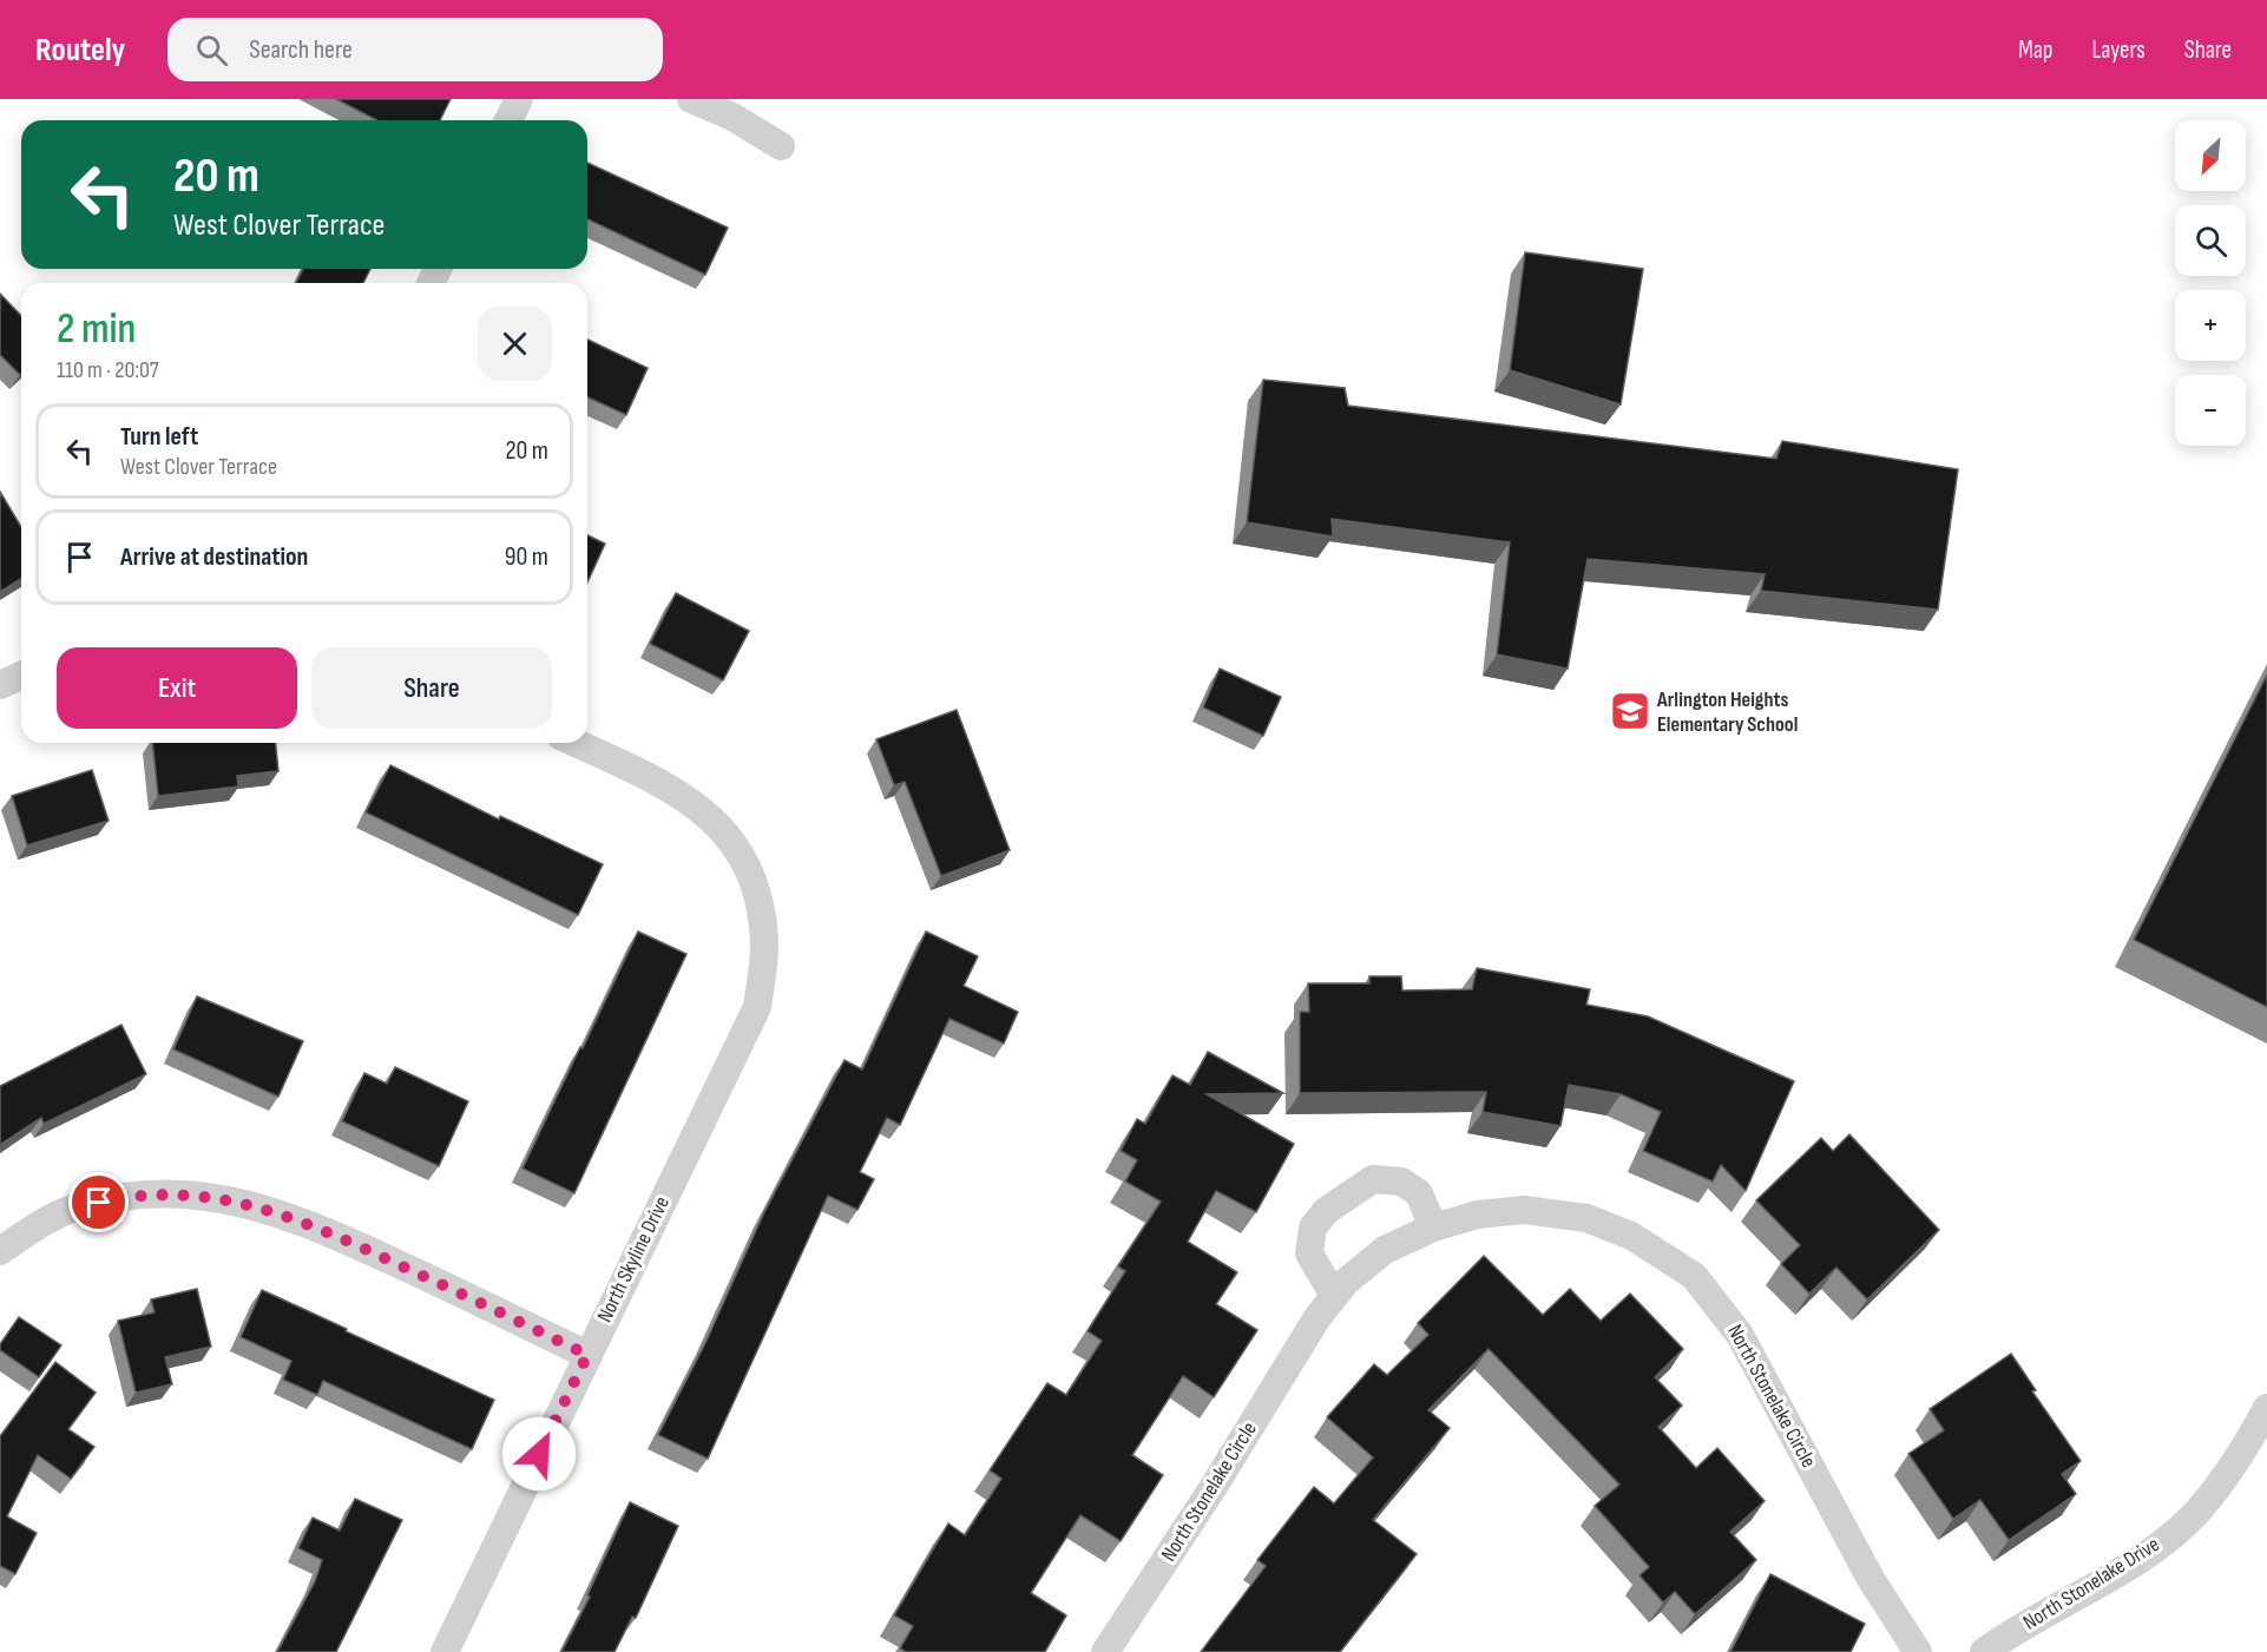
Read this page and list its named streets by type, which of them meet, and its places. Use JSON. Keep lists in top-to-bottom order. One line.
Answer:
{"streets":{"street":["North Skyline Drive","North Stonelake Circle","North Stonelake Drive"]},"places":{"school or university":["Arlington Heights Elementary School"]},"north":"bottom left","page":{"header":"Routely","search":"Search here","nav":["Map","Layers","Share"],"map_buttons":["+","−"],"turn":["20 m","West Clover Terrace"],"heading":["2 min","110 m · 20:07"],"list":[{"name":"Turn left","note":"West Clover Terrace","value":"20 m"},{"name":"Arrive at destination","value":"90 m"}],"buttons":["Exit","Share"]}}
